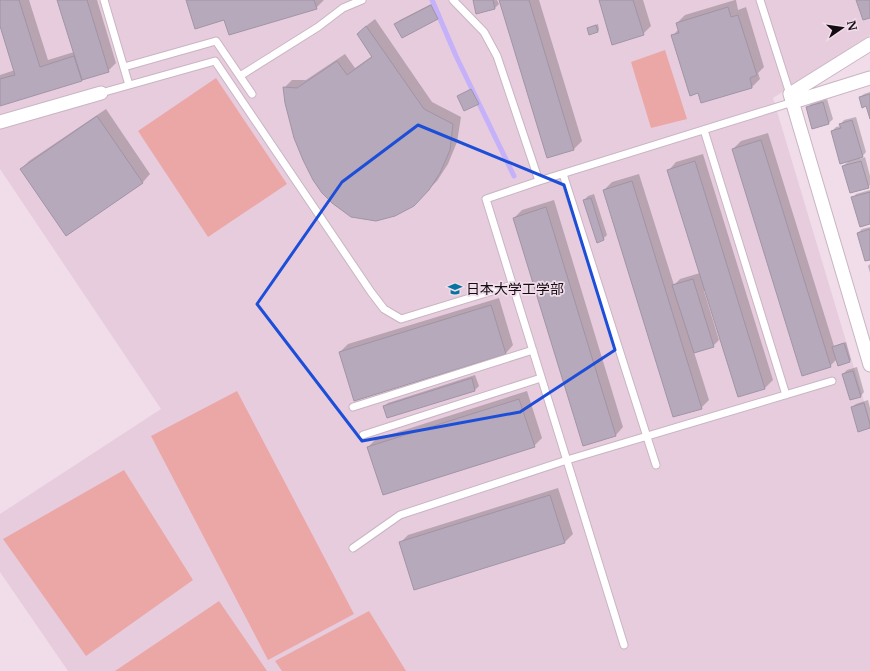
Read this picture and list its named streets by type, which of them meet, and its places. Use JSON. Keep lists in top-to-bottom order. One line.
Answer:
{"places":{"school or university":["日本大学工学部"]},"north":"right"}
